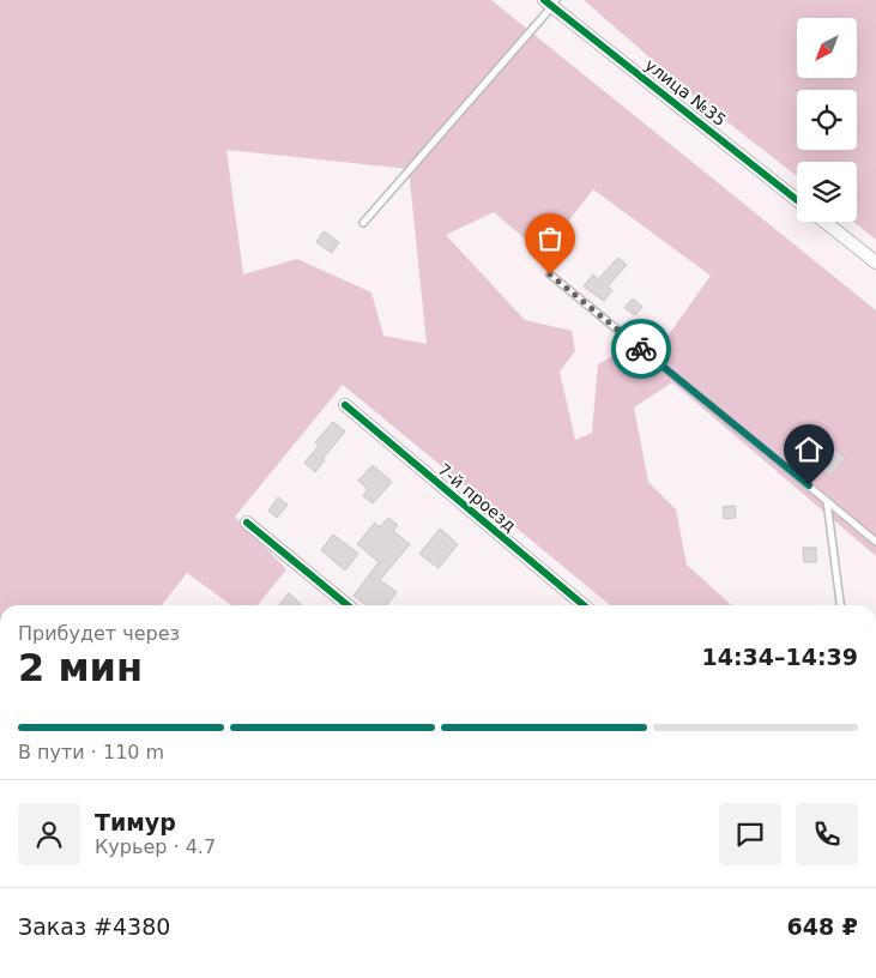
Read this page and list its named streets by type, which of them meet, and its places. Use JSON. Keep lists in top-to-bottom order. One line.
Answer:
{"streets":{"street":["улица №35","7-й проезд"]},"north":"bottom left","page":{"heading":["2 мин","Прибудет через","14:34–14:39"],"panel":["Тимур","Курьер · 4.7","Заказ #4380","648 ₽"],"bar":"В пути · 110 m"}}
